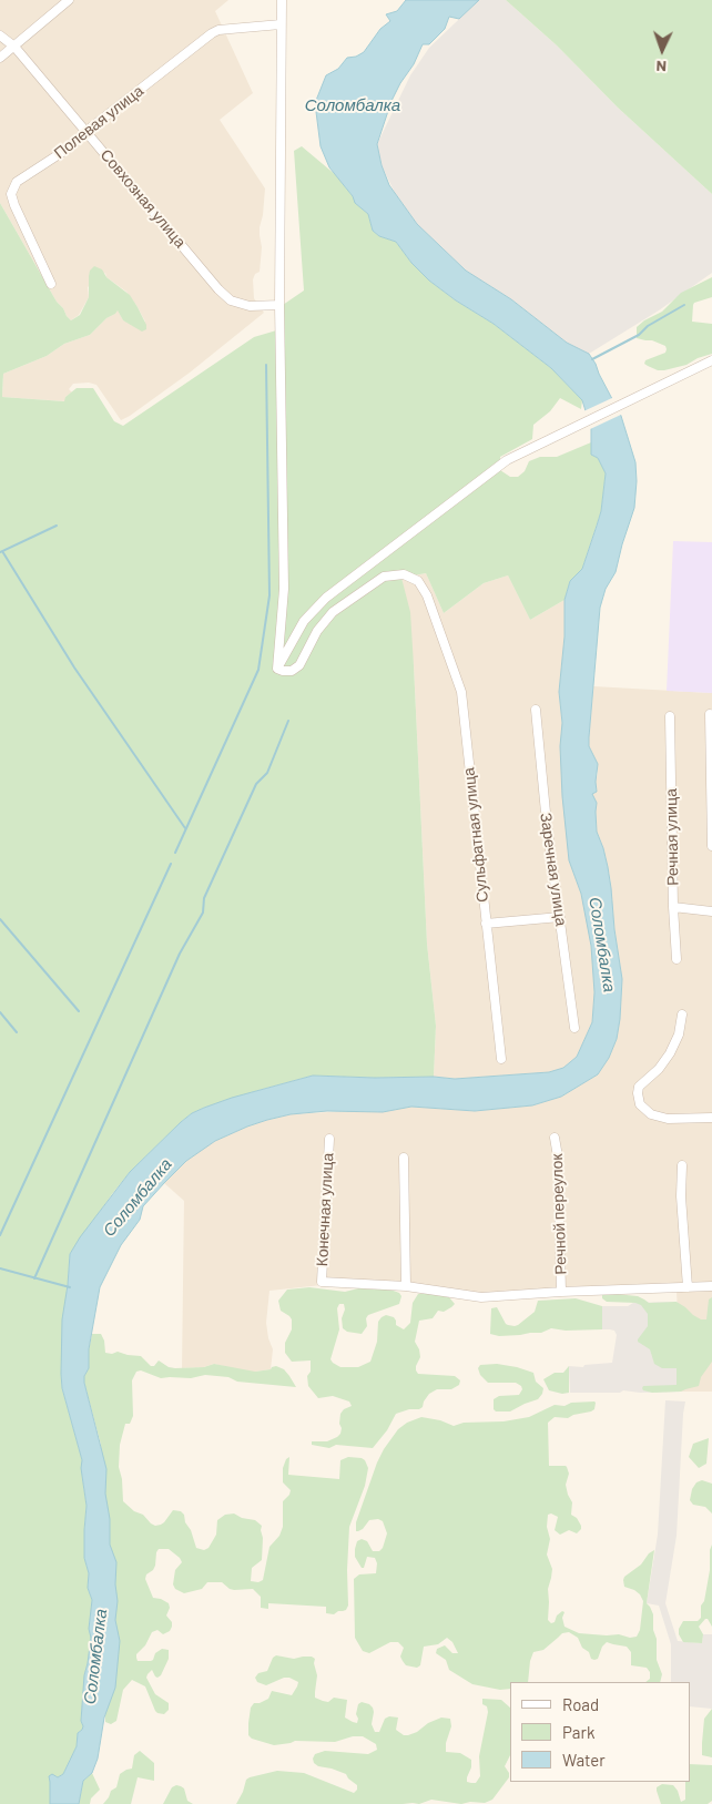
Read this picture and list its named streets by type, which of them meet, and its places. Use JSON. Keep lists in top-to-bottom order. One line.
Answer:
{"streets":{"street":["Полевая улица","Совхозная улица","Сульфатная улица","Речная улица","Заречная улица","Конечная улица","Речной переулок"]},"crossings":[["Полевая улица","Совхозная улица"]],"water":["Соломбалка"],"legend":["Road","Park","Water"],"north":"bottom"}
